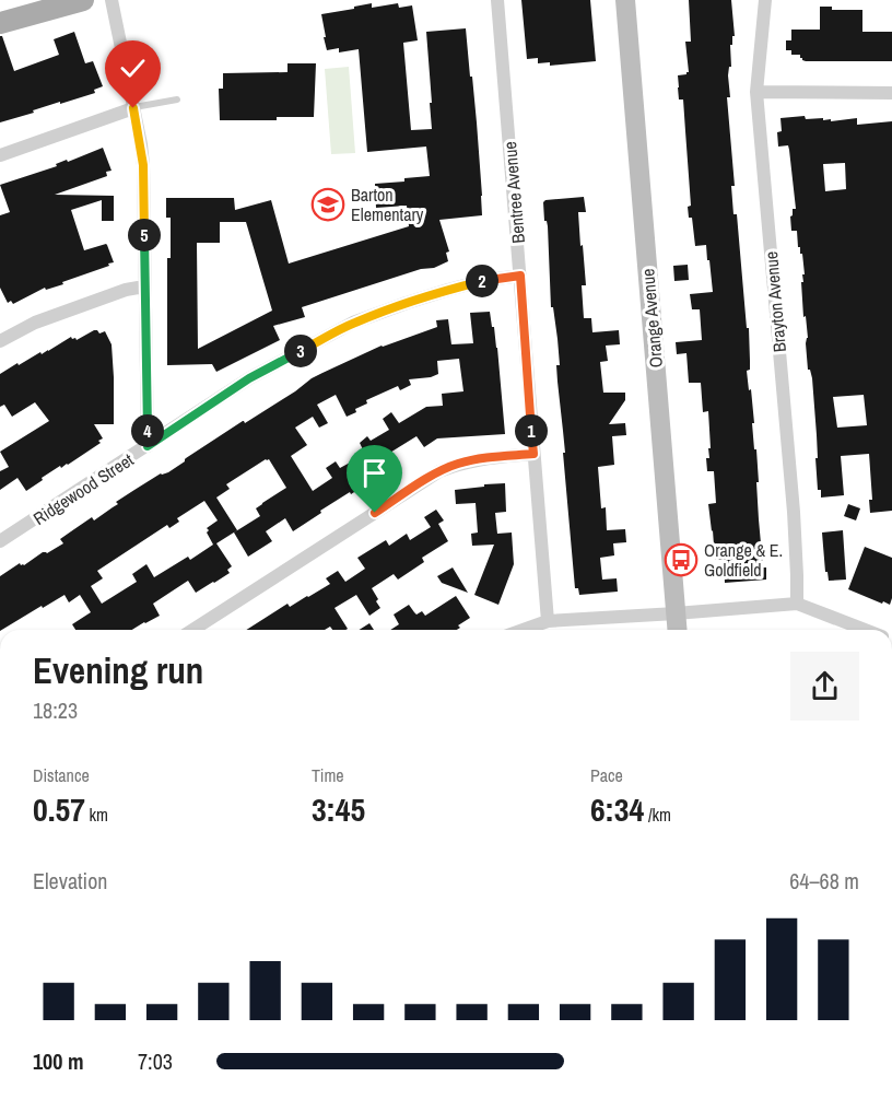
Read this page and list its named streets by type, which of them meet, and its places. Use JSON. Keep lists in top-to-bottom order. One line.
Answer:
{"streets":{"street":["Bentree Avenue","Brayton Avenue","Orange Avenue","Ridgewood Street"]},"crossings":[["Bentree Avenue","Ridgewood Street"]],"places":{"school or university":["Barton Elementary"],"bus stop":["Orange & E. Goldfield"]},"page":{"pins":["5","2","3","1","4"],"heading":["Evening run","18:23"],"stats":[["Distance","0.57 km"],["Time","3:45"],["Pace","6:34 /km"]],"chart":["Elevation","64–68 m"],"list":[{"name":"100 m","note":"7:03"}]}}
